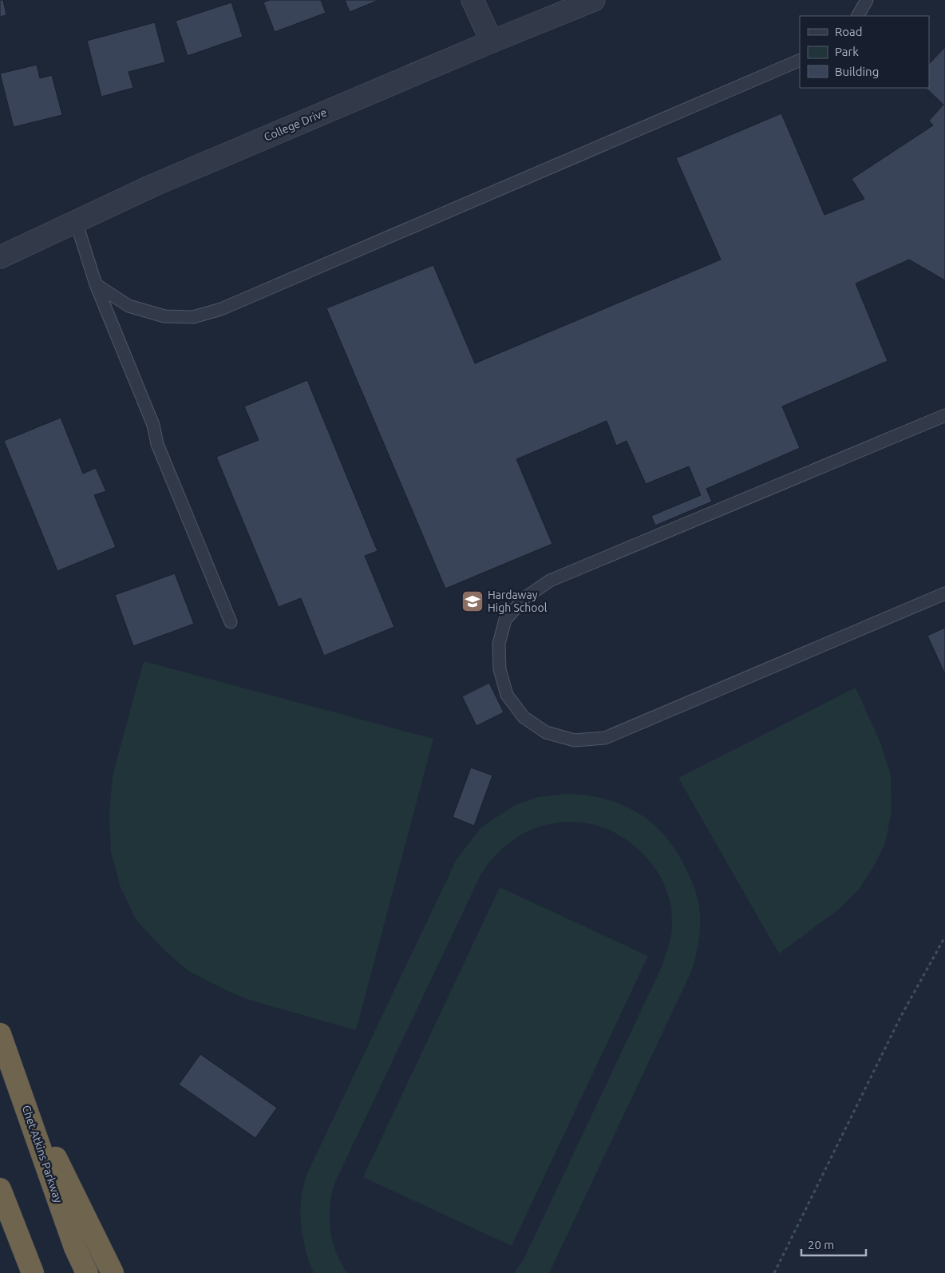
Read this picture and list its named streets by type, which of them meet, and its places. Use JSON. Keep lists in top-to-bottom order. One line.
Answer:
{"streets":{"highway":["Chet Atkins Parkway"],"street":["College Drive"]},"places":{"school or university":["Hardaway High School"]},"legend":["Road","Park","Building"],"scale_bar":"20 m"}
